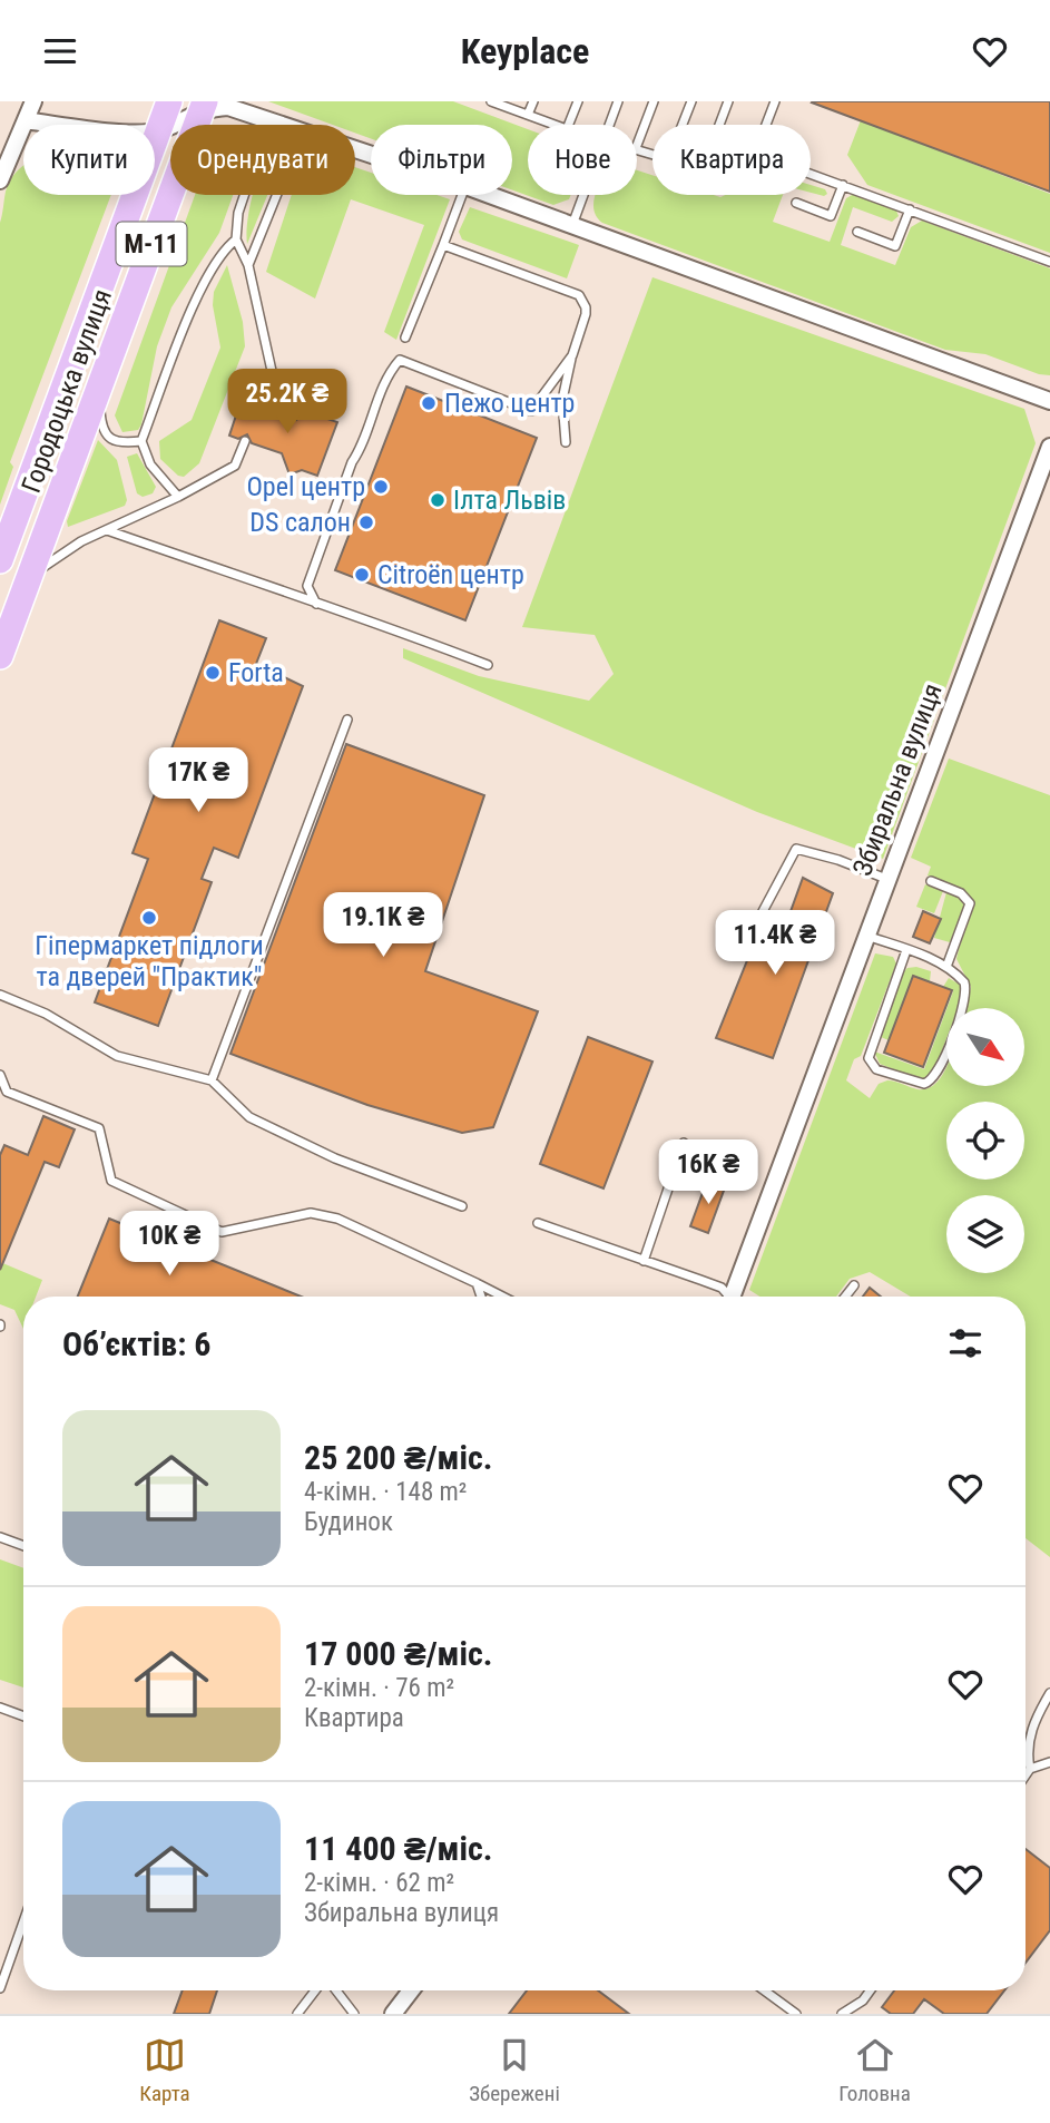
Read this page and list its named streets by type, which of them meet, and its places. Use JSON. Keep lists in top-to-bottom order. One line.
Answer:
{"streets":{"main road":["М-11","Городоцька вулиця"],"street":["Збиральна вулиця"]},"places":["Пежо центр","Opel центр","Ілта Львів","DS салон","Citroën центр","Forta","Гіпермаркет підлоги та дверей \"Практик\""],"north":"bottom right","page":{"header":"Keyplace","chip":["Купити","Орендувати","Фільтри","Нове","Квартира"],"price":["25.2K ₴","17K ₴","19.1K ₴","11.4K ₴","16K ₴","10K ₴"],"heading":"Об’єктів: 6","list":[{"name":"25 200 ₴/міс.","note":"4-кімн. · 148 m² · Будинок"},{"name":"17 000 ₴/міс.","note":"2-кімн. · 76 m² · Квартира"},{"name":"11 400 ₴/міс.","note":"2-кімн. · 62 m² · Збиральна вулиця"}],"tabs":["Карта","Збережені","Головна"]}}
